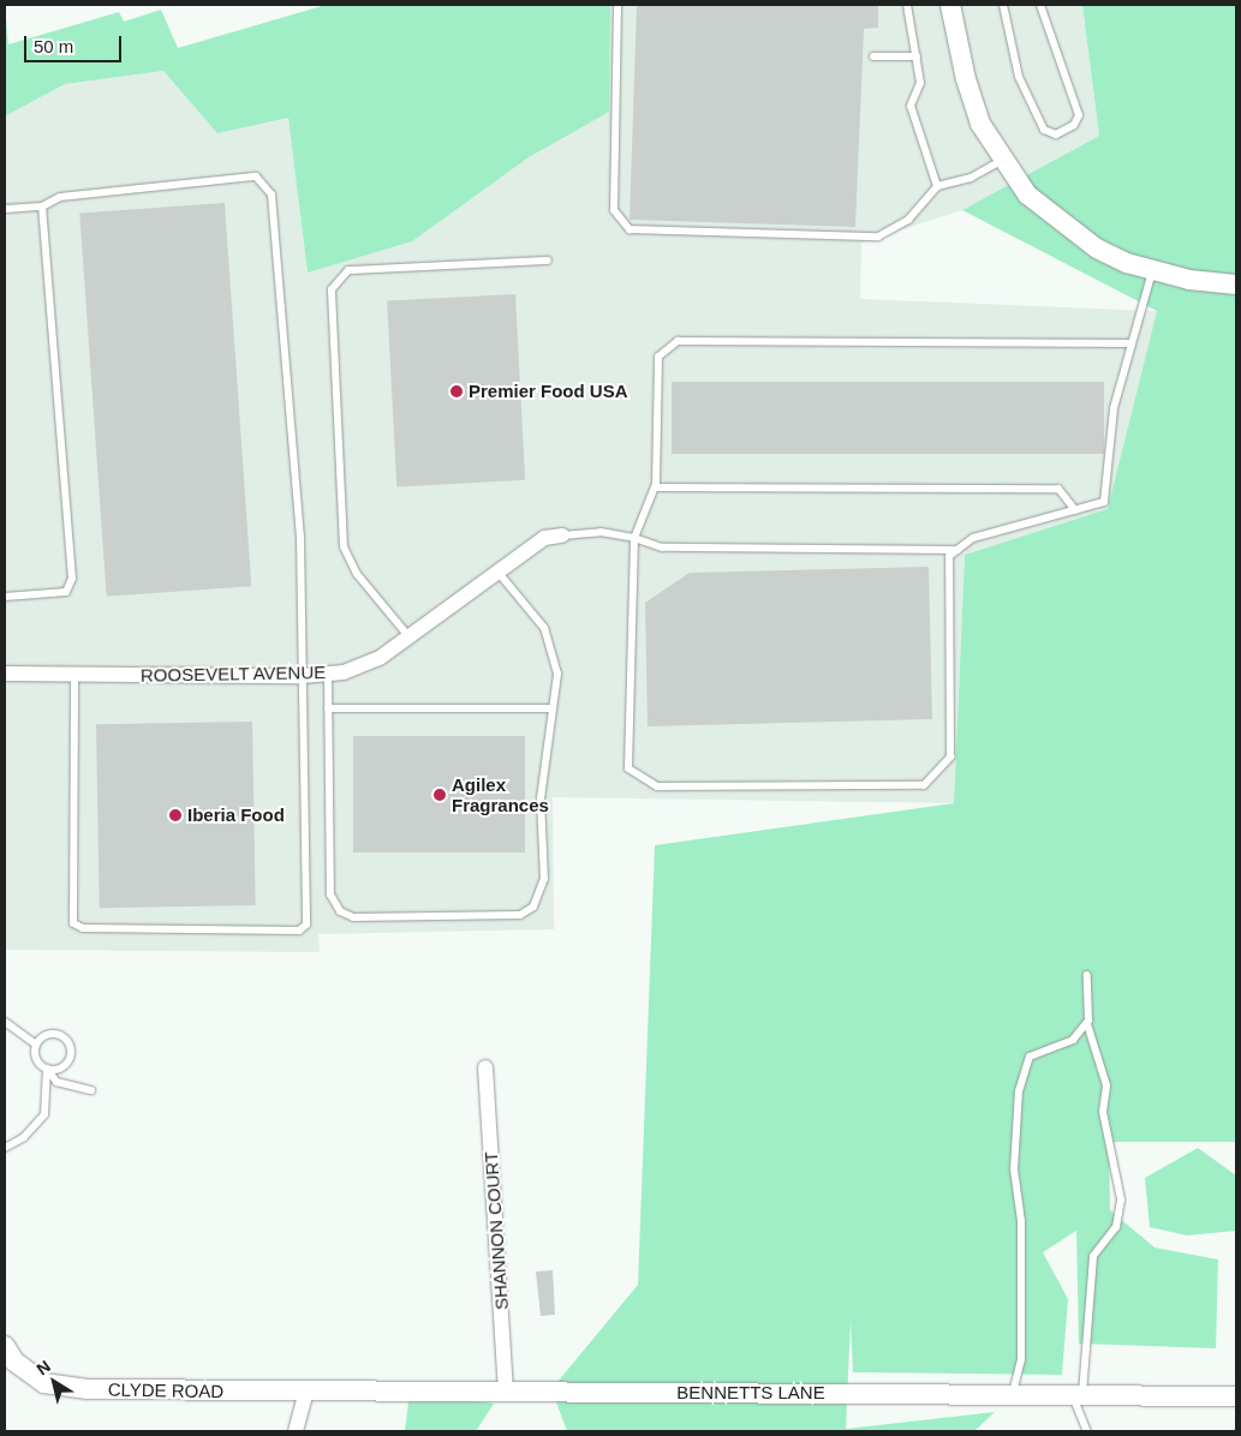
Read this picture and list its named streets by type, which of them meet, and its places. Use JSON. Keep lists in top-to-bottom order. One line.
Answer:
{"streets":{"street":["ROOSEVELT AVENUE","SHANNON COURT","CLYDE ROAD","BENNETTS LANE"]},"crossings":[["SHANNON COURT","BENNETTS LANE"],["CLYDE ROAD","BENNETTS LANE"]],"places":["Premier Food USA","Agilex Fragrances","Iberia Food"],"scale_bar":"50 m","north":"top left"}
